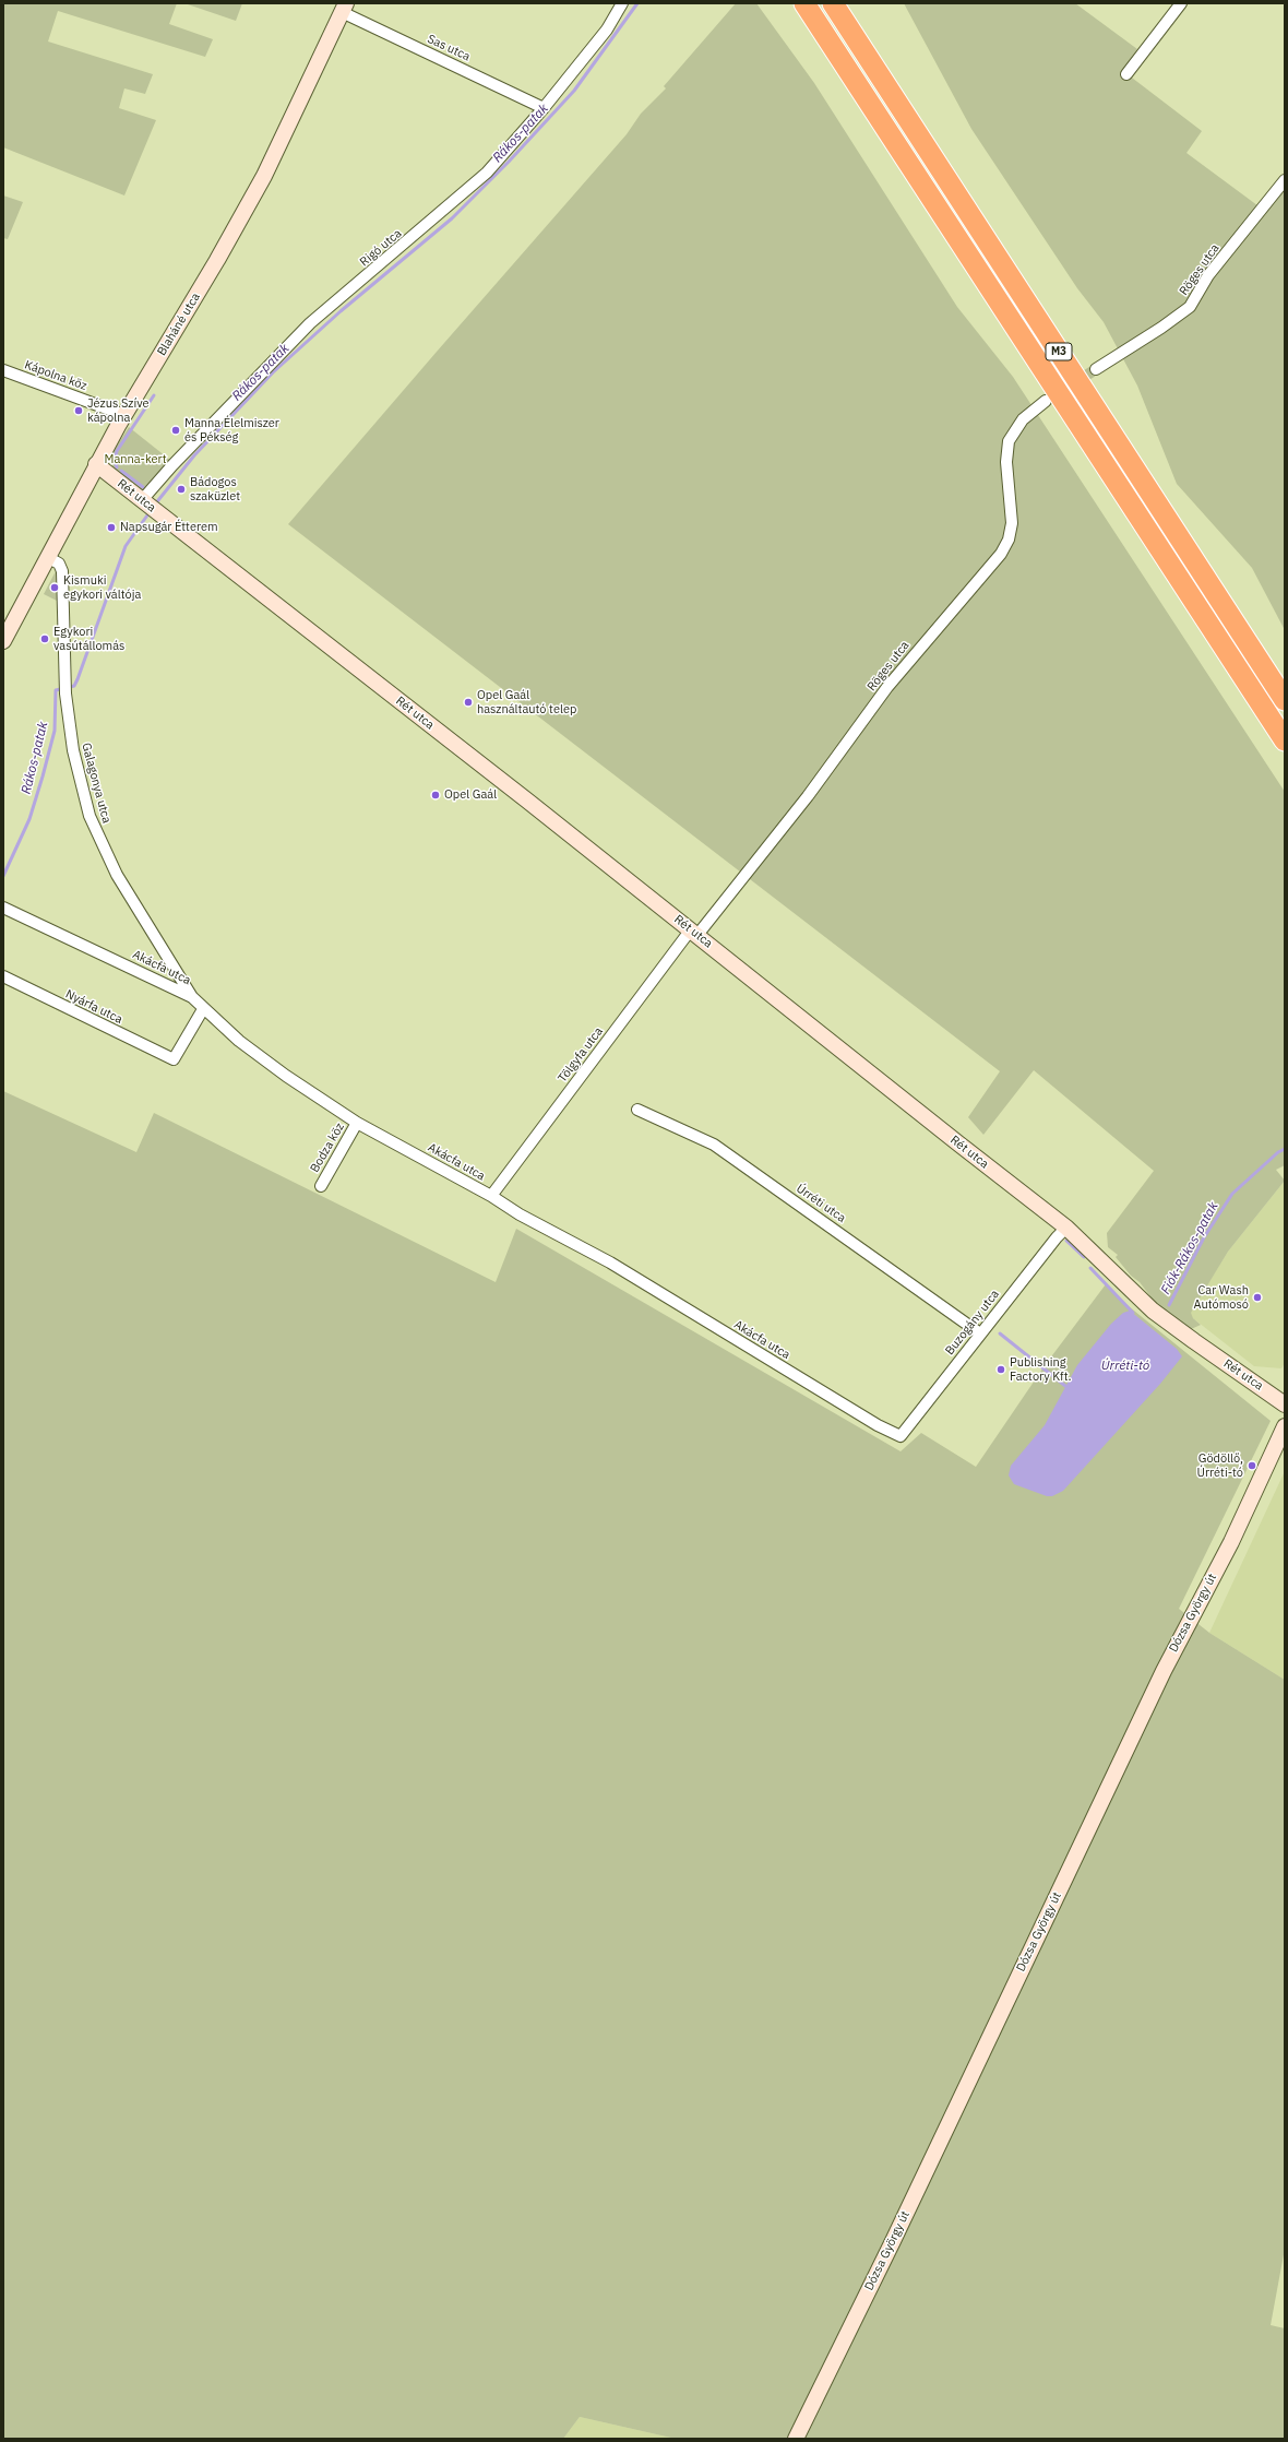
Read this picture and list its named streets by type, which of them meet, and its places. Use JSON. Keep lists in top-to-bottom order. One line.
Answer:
{"streets":{"highway":["M3"],"street":["Sas utca","Rigó utca","Röges utca","Blaháné utca","Kápolna köz","Rét utca","Galagonya utca","Akácfa utca","Nyárfa utca","Tölgyfa utca","Bodza köz","Úrréti utca","Buzogány utca","Dózsa György út"]},"crossings":[["Sas utca","Rigó utca"],["Sas utca","Blaháné utca"],["Rigó utca","Rét utca"],["Röges utca","Rét utca"],["Röges utca","Tölgyfa utca"],["Blaháné utca","Kápolna köz"],["Blaháné utca","Rét utca"],["Blaháné utca","Galagonya utca"],["Rét utca","Tölgyfa utca"],["Rét utca","Buzogány utca"],["Galagonya utca","Akácfa utca"],["Akácfa utca","Nyárfa utca"],["Akácfa utca","Tölgyfa utca"],["Akácfa utca","Bodza köz"],["Akácfa utca","Buzogány utca"],["Úrréti utca","Buzogány utca"]],"water":["Rákos-patak","Fiók-Rákos-patak","Úrréti-tó"],"parks":["Manna-kert"],"places":["Jézus Szíve kápolna","Manna Élelmiszer és Pékség","Bádogos szaküzlet","Napsugár Étterem","Kismuki egykori váltója","Egykori vasútállomás","Opel Gaál használtautó telep","Opel Gaál","Car Wash Autómosó","Publishing Factory Kft.","Gödöllő, Úrréti-tó"]}
